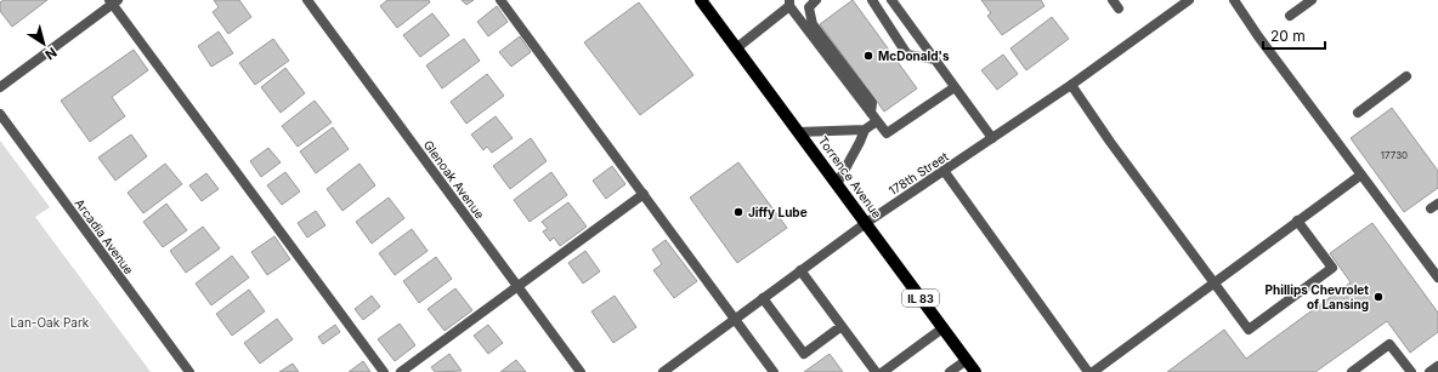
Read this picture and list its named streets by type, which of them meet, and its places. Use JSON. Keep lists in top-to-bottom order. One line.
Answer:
{"streets":{"main road":["Torrence Avenue","IL 83"],"street":["178th Street","Glenoak Avenue","Arcadia Avenue"]},"crossings":[["178th Street","Torrence Avenue"]],"parks":["Lan-Oak Park"],"places":["McDonald's","Jiffy Lube","Phillips Chevrolet of Lansing"],"house_numbers":["17730"],"scale_bar":"20 m","north":"bottom right"}
